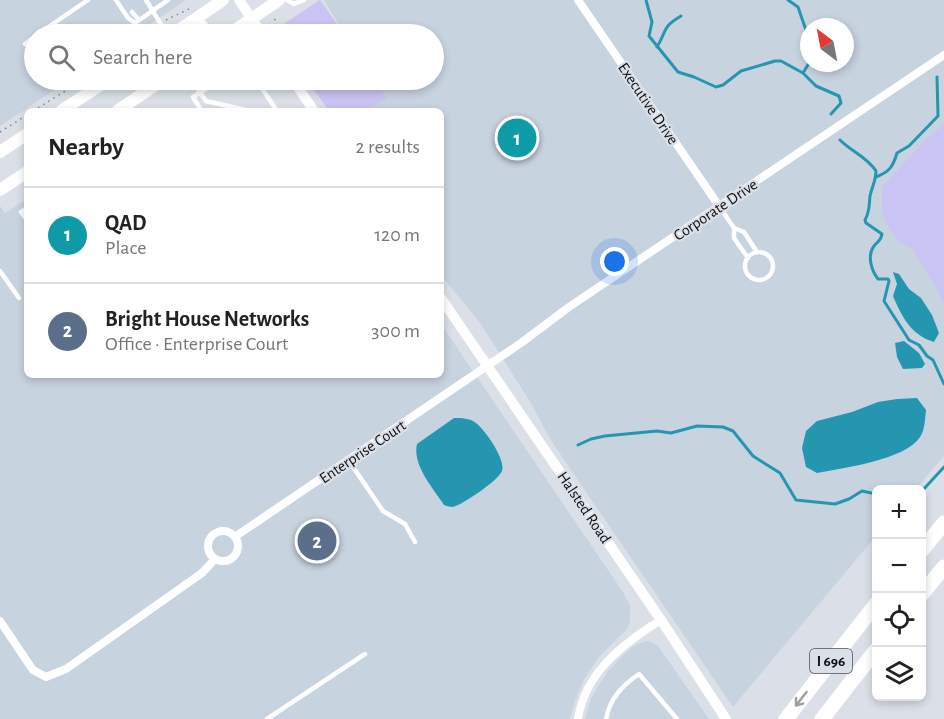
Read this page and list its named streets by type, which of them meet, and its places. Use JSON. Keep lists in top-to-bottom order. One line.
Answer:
{"streets":{"highway":["I 696"],"street":["Executive Drive","Corporate Drive","Enterprise Court","Halsted Road"]},"crossings":[["Executive Drive","Corporate Drive"],["Corporate Drive","Enterprise Court"],["Corporate Drive","Halsted Road"],["Enterprise Court","Halsted Road"]],"north":"top left","page":{"search":"Search here","heading":["Nearby","2 results"],"pins":["1","2"],"list":[{"mark":"1","name":"QAD","note":"Place","value":"120 m"},{"mark":"2","name":"Bright House Networks","note":"Office · Enterprise Court","value":"300 m"}],"map_buttons":["+","−"]}}
